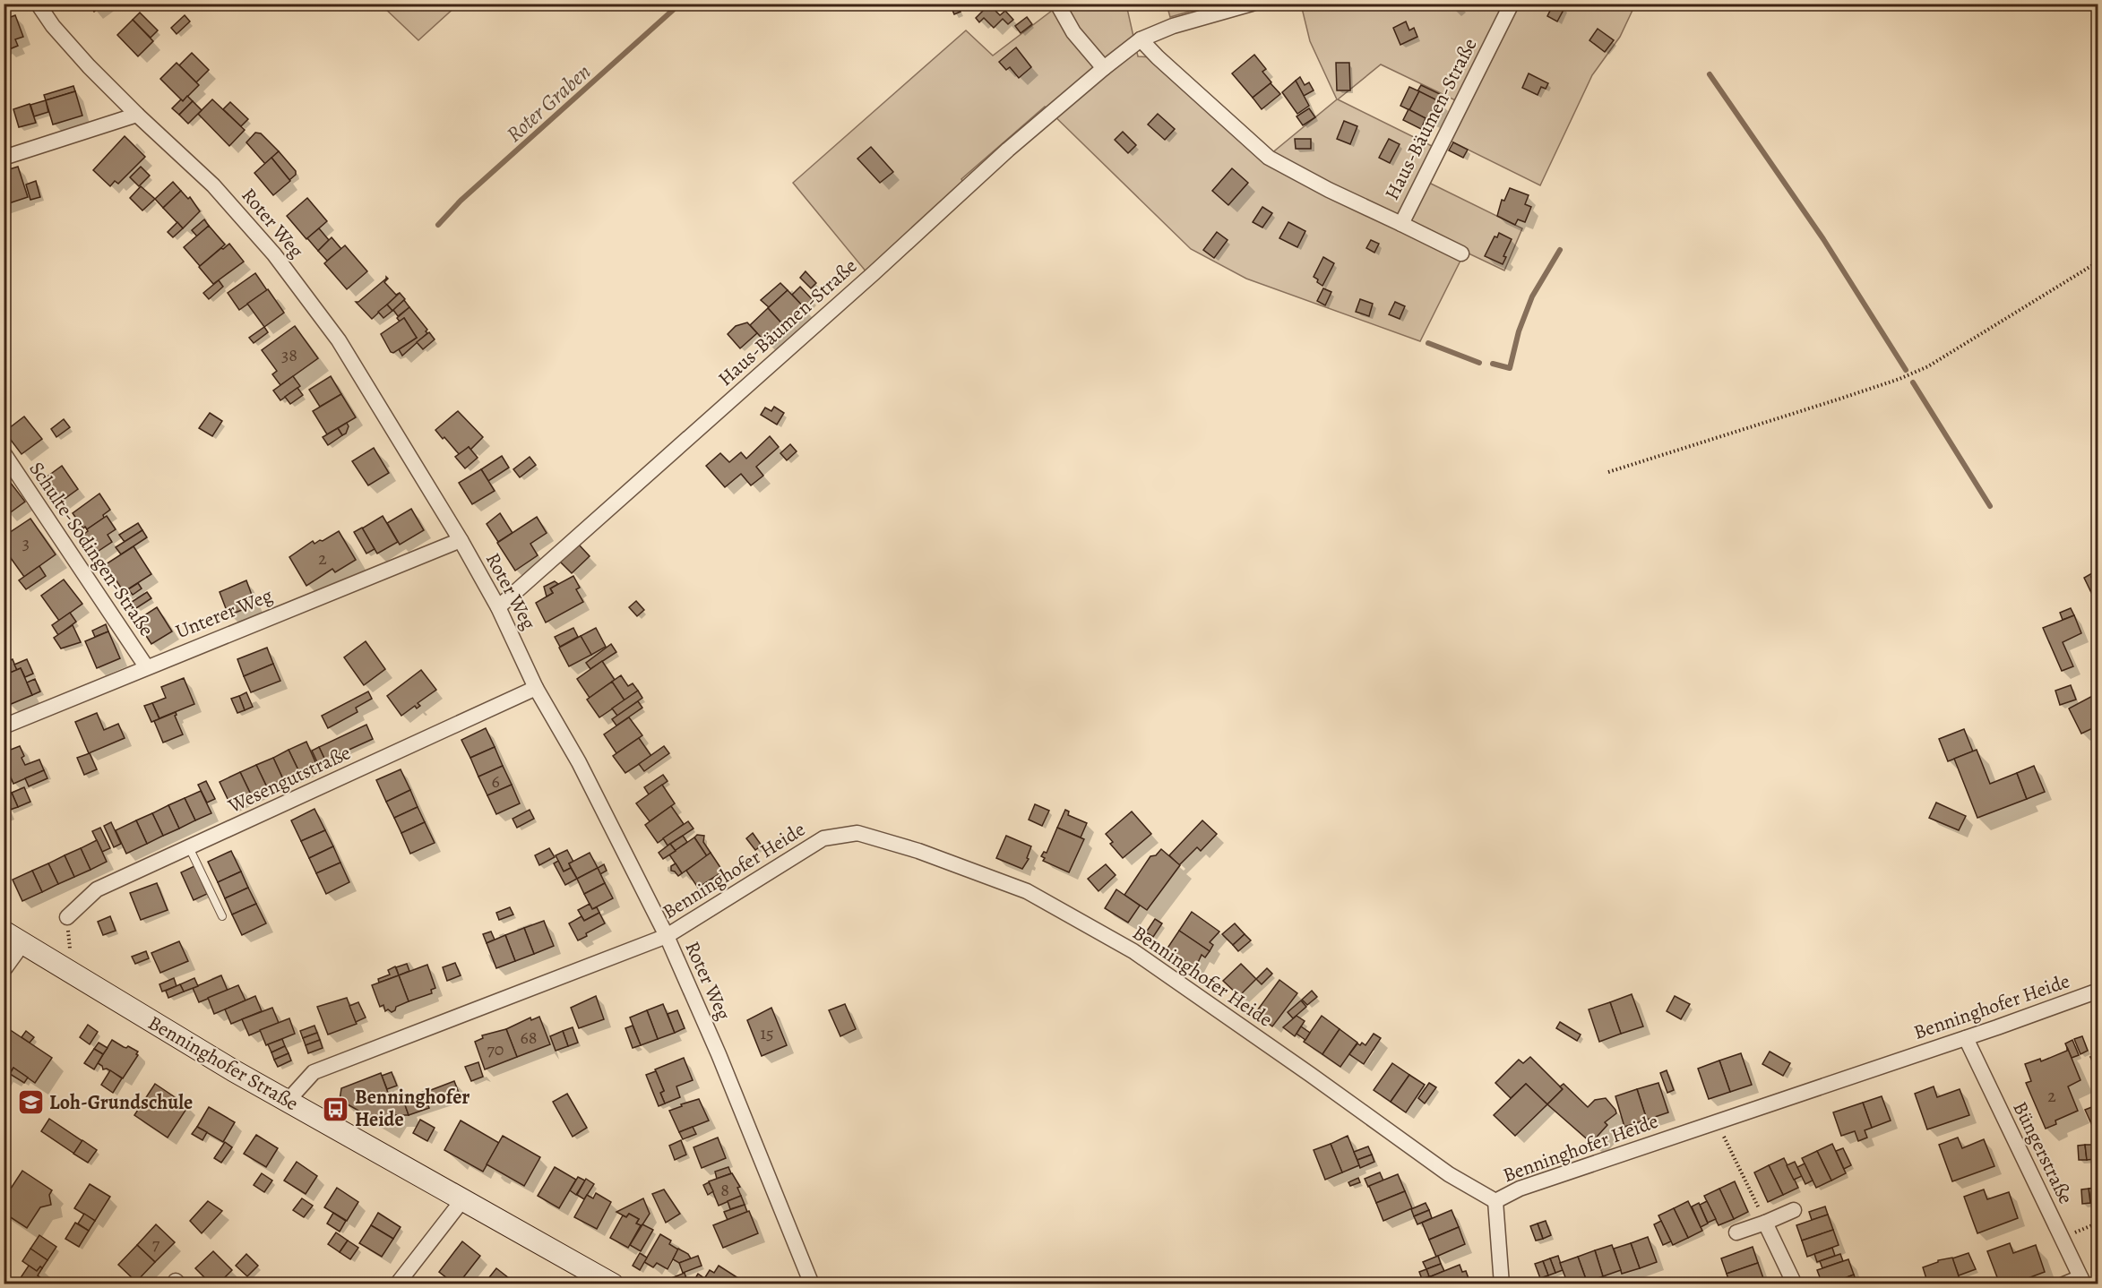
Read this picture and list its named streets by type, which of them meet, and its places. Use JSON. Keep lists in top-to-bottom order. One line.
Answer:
{"streets":{"main road":["Benninghofer Straße"],"street":["Haus-Bäumen-Straße","Roter Weg","Schulte-Sodingen-Straße","Unterer Weg","Wesengutstraße","Benninghofer Heide","Büngerstraße"]},"crossings":[["Haus-Bäumen-Straße","Roter Weg"],["Roter Weg","Unterer Weg"],["Roter Weg","Wesengutstraße"],["Roter Weg","Benninghofer Heide"],["Schulte-Sodingen-Straße","Unterer Weg"],["Benninghofer Heide","Benninghofer Straße"],["Benninghofer Heide","Büngerstraße"]],"water":["Roter Graben"],"places":{"school or university":["Loh-Grundschule"],"bus stop":["Benninghofer Heide"]},"house_numbers":["38","3","2","6","15","68","70","2","8","7"]}
